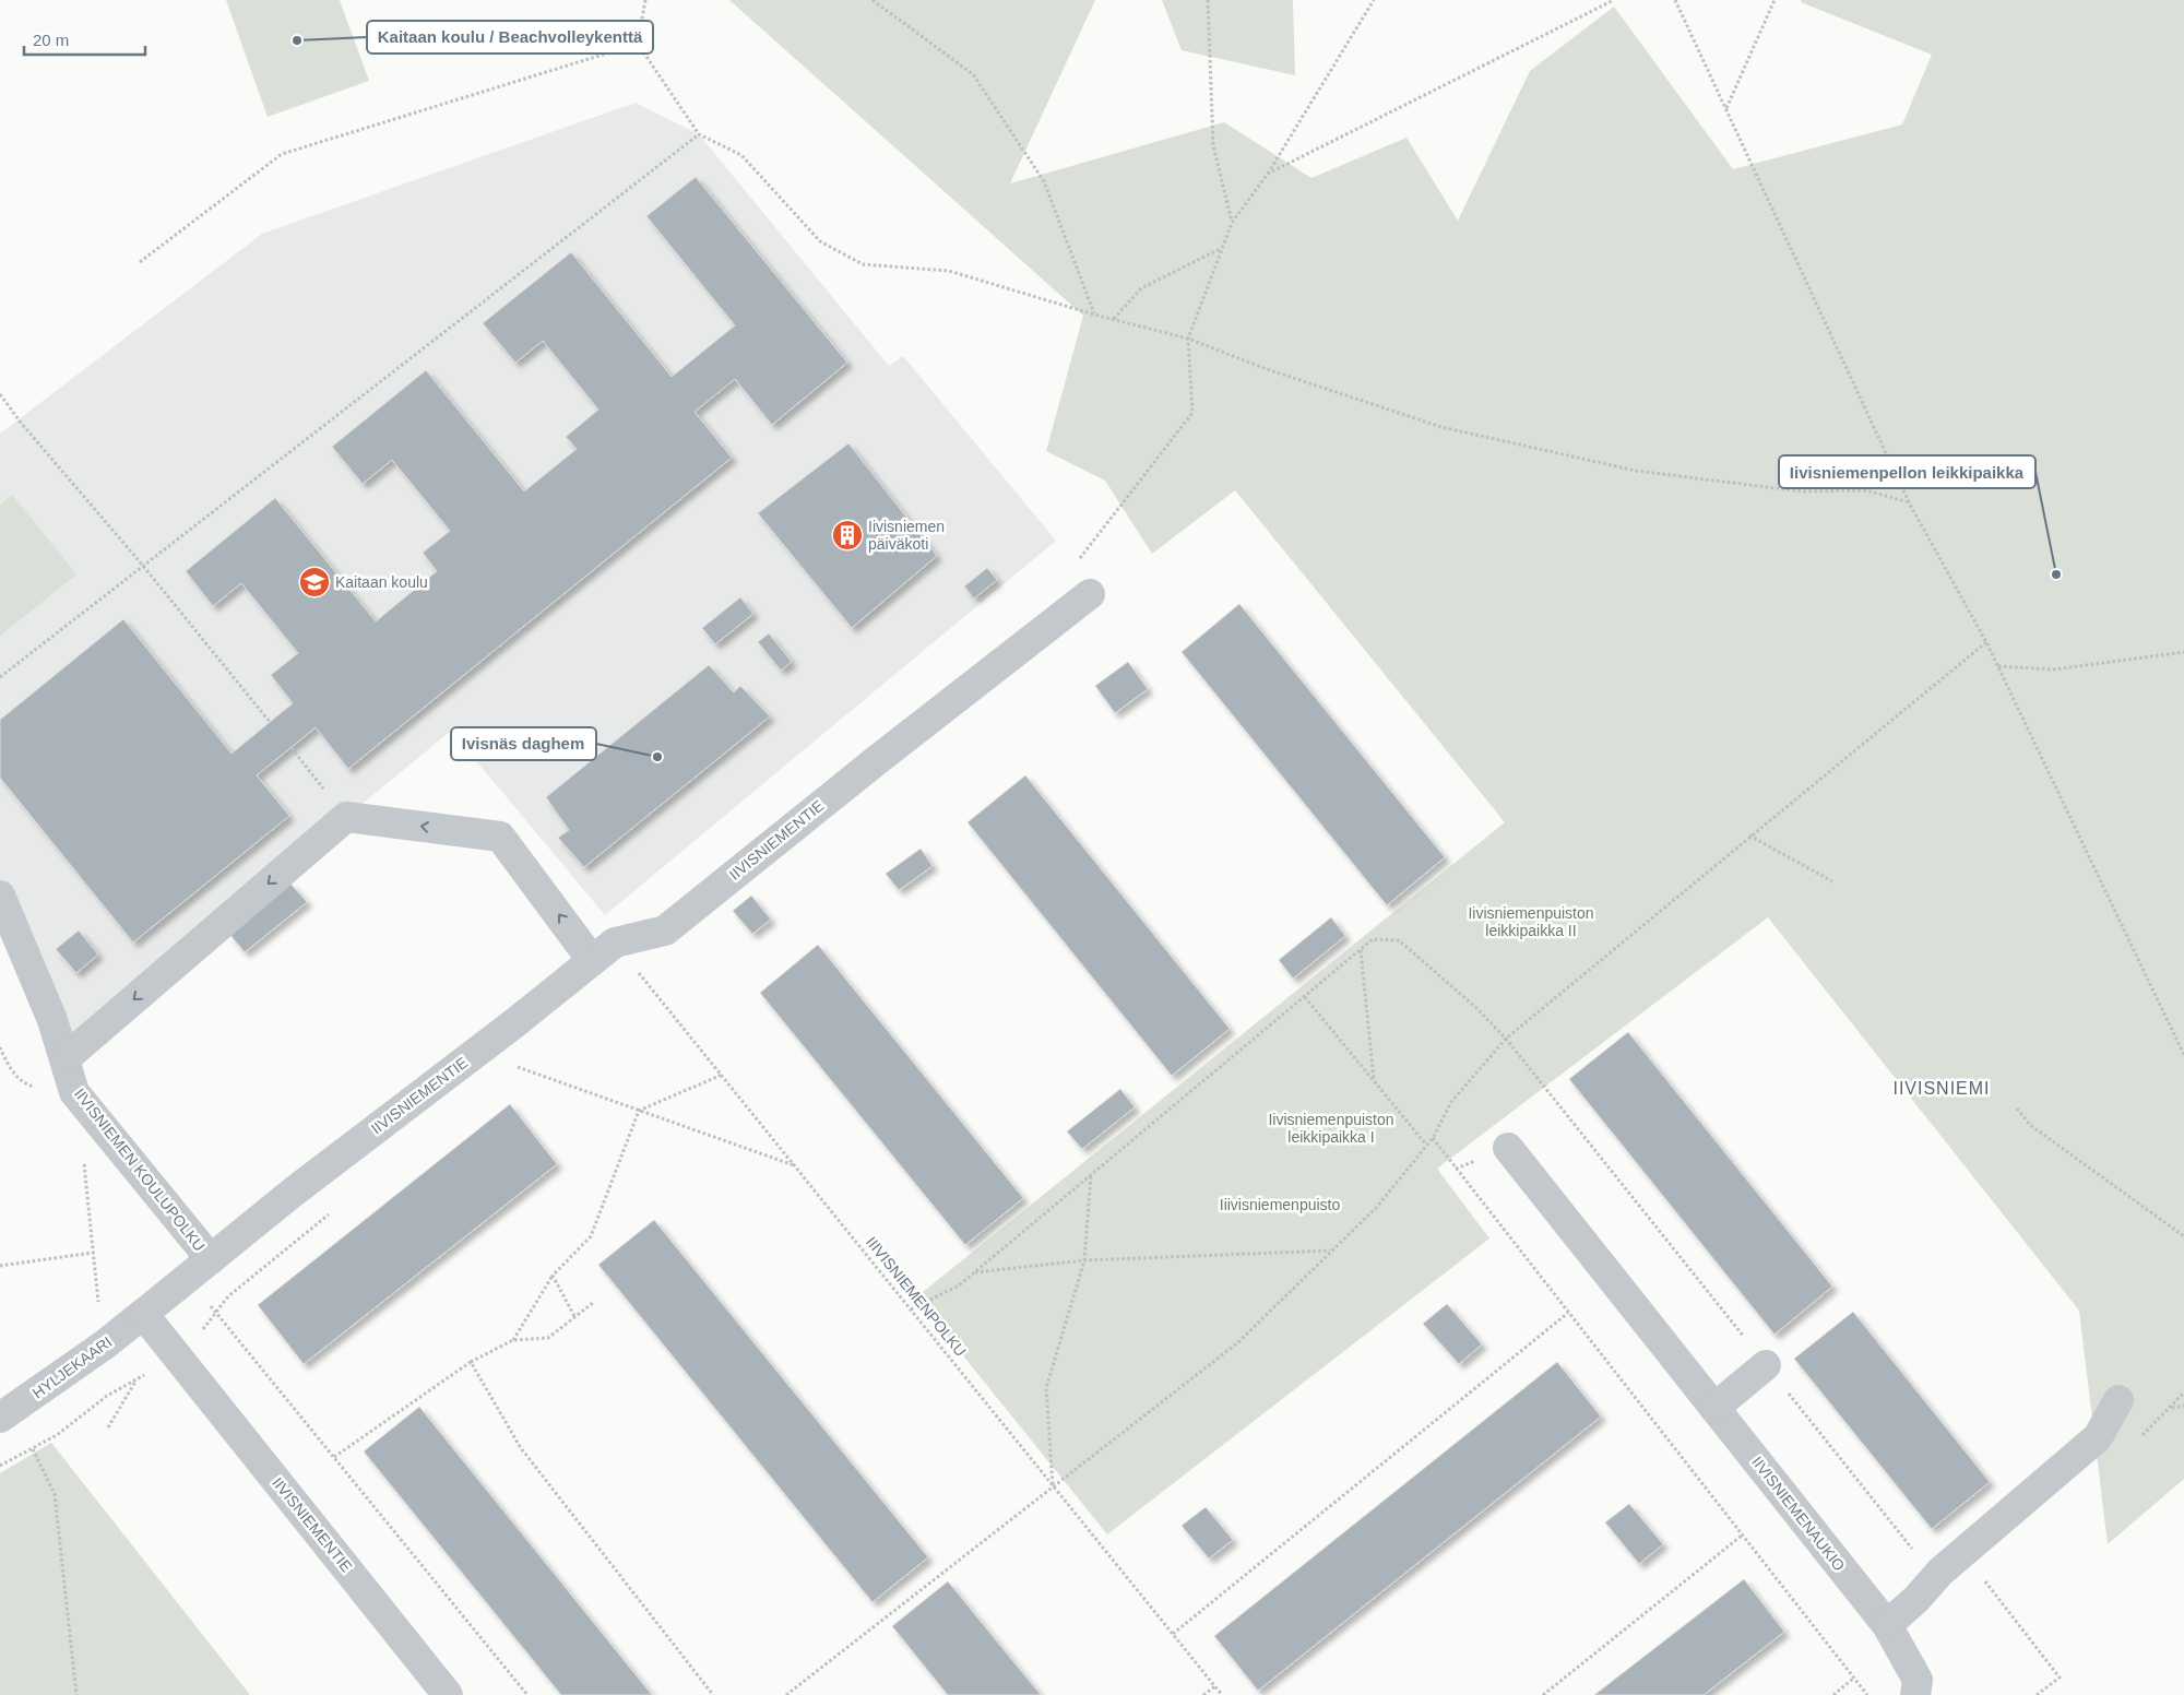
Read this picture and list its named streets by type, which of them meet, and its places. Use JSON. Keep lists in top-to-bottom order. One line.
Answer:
{"streets":{"street":["IIVISNIEMENTIE","IIVISNIEMEN KOULUPOLKU","HYLJEKAARI","IIVISNIEMENAUKIO"],"path":["IIIVISNIEMENPOLKU"]},"crossings":[["IIVISNIEMENTIE","IIVISNIEMEN KOULUPOLKU"],["IIVISNIEMENTIE","IIIVISNIEMENPOLKU"],["IIVISNIEMENTIE","HYLJEKAARI"]],"districts":["IIVISNIEMI"],"parks":["Iivisniemenpuiston leikkipaikka II","Iivisniemenpuiston leikkipaikka I","Iiivisniemenpuisto"],"places":{"other":["Kaitaan koulu / Beachvolleykenttä","Iivisniemenpellon leikkipaikka","Ivisnäs daghem"],"building":["Iivisniemen päiväkoti"],"school or university":["Kaitaan koulu"]},"scale_bar":"20 m"}
